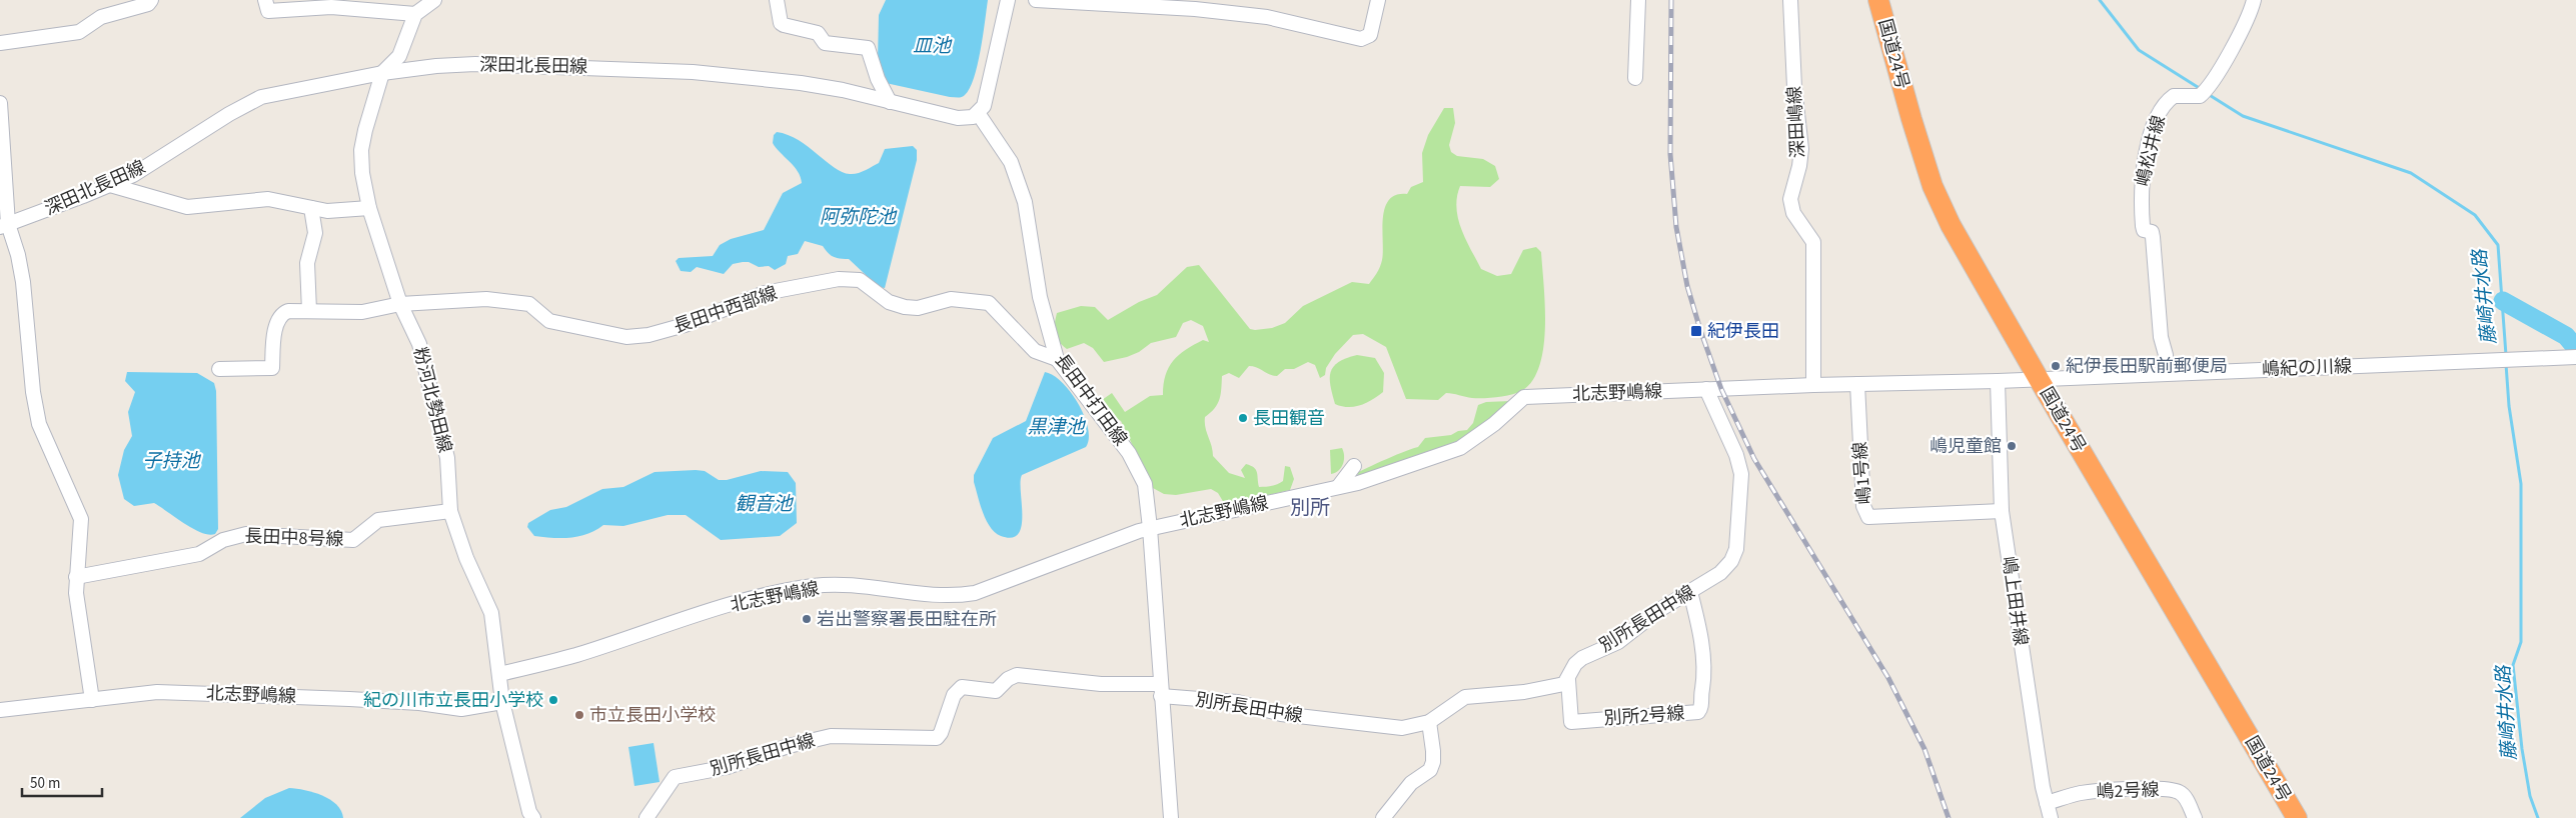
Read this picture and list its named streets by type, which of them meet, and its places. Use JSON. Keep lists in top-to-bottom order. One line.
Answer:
{"streets":{"highway":["国道24号"],"street":["深田北長田線","深田嶋線","嶋松井線","長田中西部線","嶋紀の川線","北志野嶋線","粉河北勢田線","長田中打田線","嶋1号線","長田中8号線","嶋上田井線","別所長田中線","別所2号線","嶋2号線"]},"crossings":[["国道24号","嶋紀の川線"],["国道24号","北志野嶋線"],["深田北長田線","粉河北勢田線"],["深田北長田線","長田中打田線"],["深田嶋線","北志野嶋線"],["嶋松井線","嶋紀の川線"],["長田中西部線","粉河北勢田線"],["長田中西部線","長田中打田線"],["嶋紀の川線","北志野嶋線"],["北志野嶋線","粉河北勢田線"],["北志野嶋線","長田中打田線"],["北志野嶋線","嶋1号線"],["北志野嶋線","嶋上田井線"],["北志野嶋線","別所長田中線"],["粉河北勢田線","長田中8号線"],["長田中打田線","別所長田中線"],["嶋1号線","嶋上田井線"],["嶋上田井線","嶋2号線"],["別所長田中線","別所2号線"]],"districts":["別所"],"water":["皿池","阿弥陀池","藤崎井水路","黒津池","子持池","観音池"],"places":{"transit":["紀伊長田"],"other":["紀伊長田駅前郵便局","長田観音","嶋児童館","岩出警察署長田駐在所","紀の川市立長田小学校","市立長田小学校"]},"scale_bar":"50 m"}
